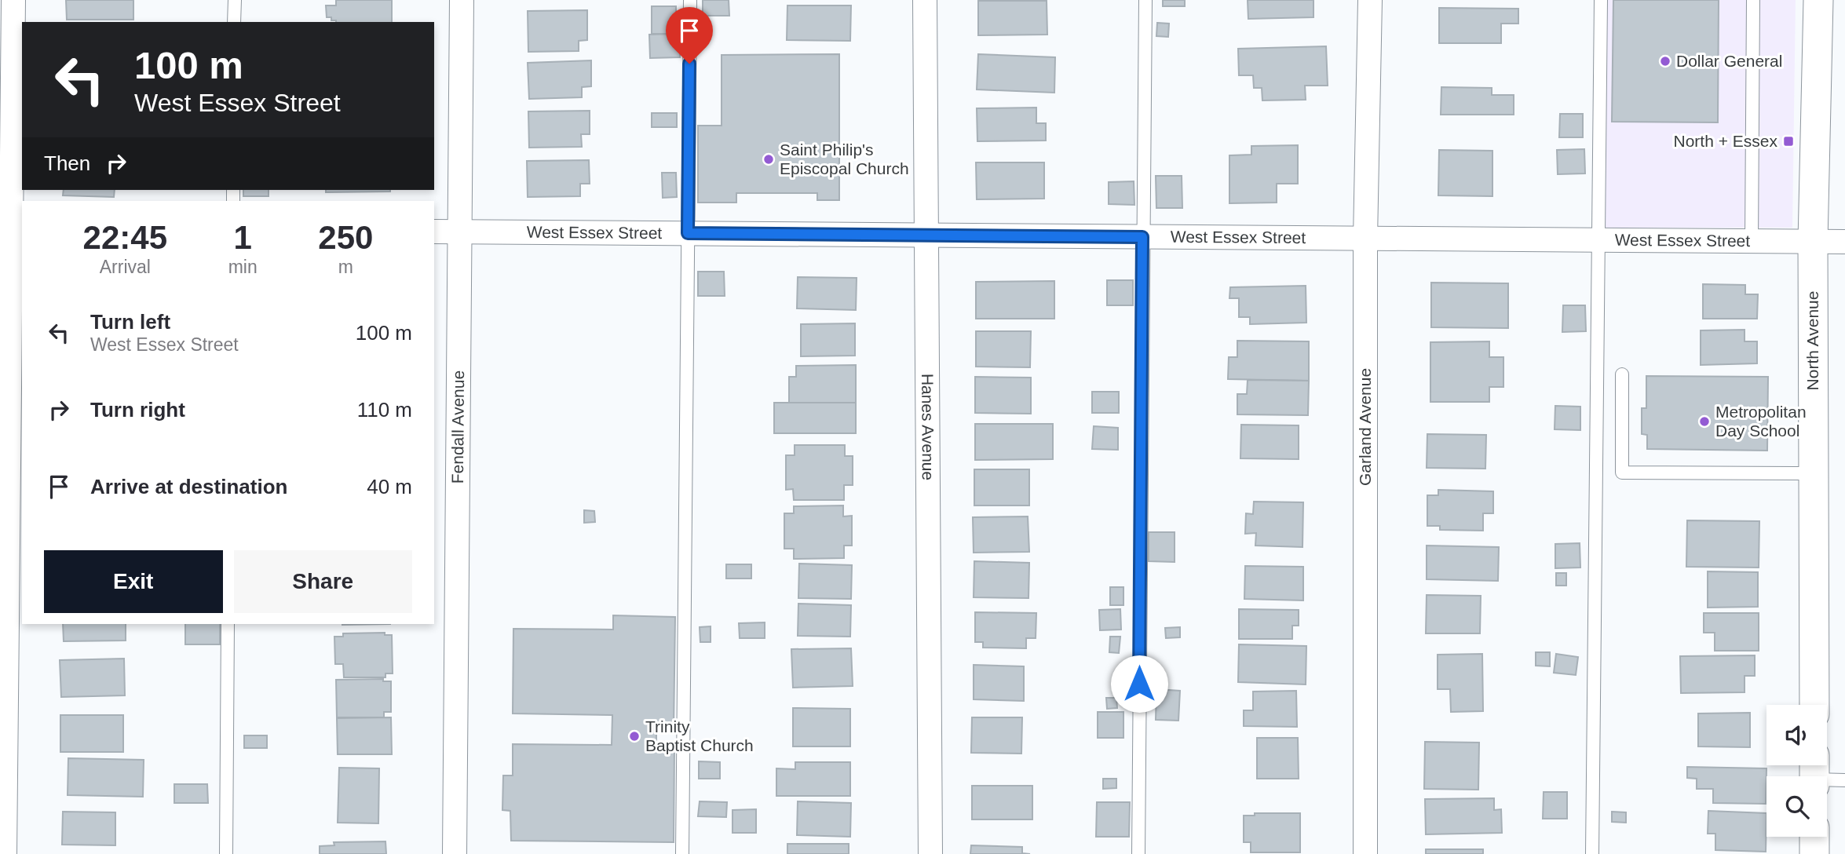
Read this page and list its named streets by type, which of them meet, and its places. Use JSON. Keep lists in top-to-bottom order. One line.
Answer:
{"streets":{"street":["West Essex Street","North Avenue","Fendall Avenue","Hanes Avenue","Garland Avenue"]},"crossings":[["West Essex Street","North Avenue"],["West Essex Street","Fendall Avenue"],["West Essex Street","Hanes Avenue"],["West Essex Street","Garland Avenue"]],"places":{"other":["Dollar General","Saint Philip's Episcopal Church","Metropolitan Day School","Trinity Baptist Church"],"transit":["North + Essex"]},"page":{"turn":["100 m","West Essex Street"],"then":"Then","eta":["22:45","Arrival","1","min","250","m"],"list":[{"name":"Turn left","note":"West Essex Street","value":"100 m"},{"name":"Turn right","value":"110 m"},{"name":"Arrive at destination","value":"40 m"}],"buttons":["Exit","Share"]}}
